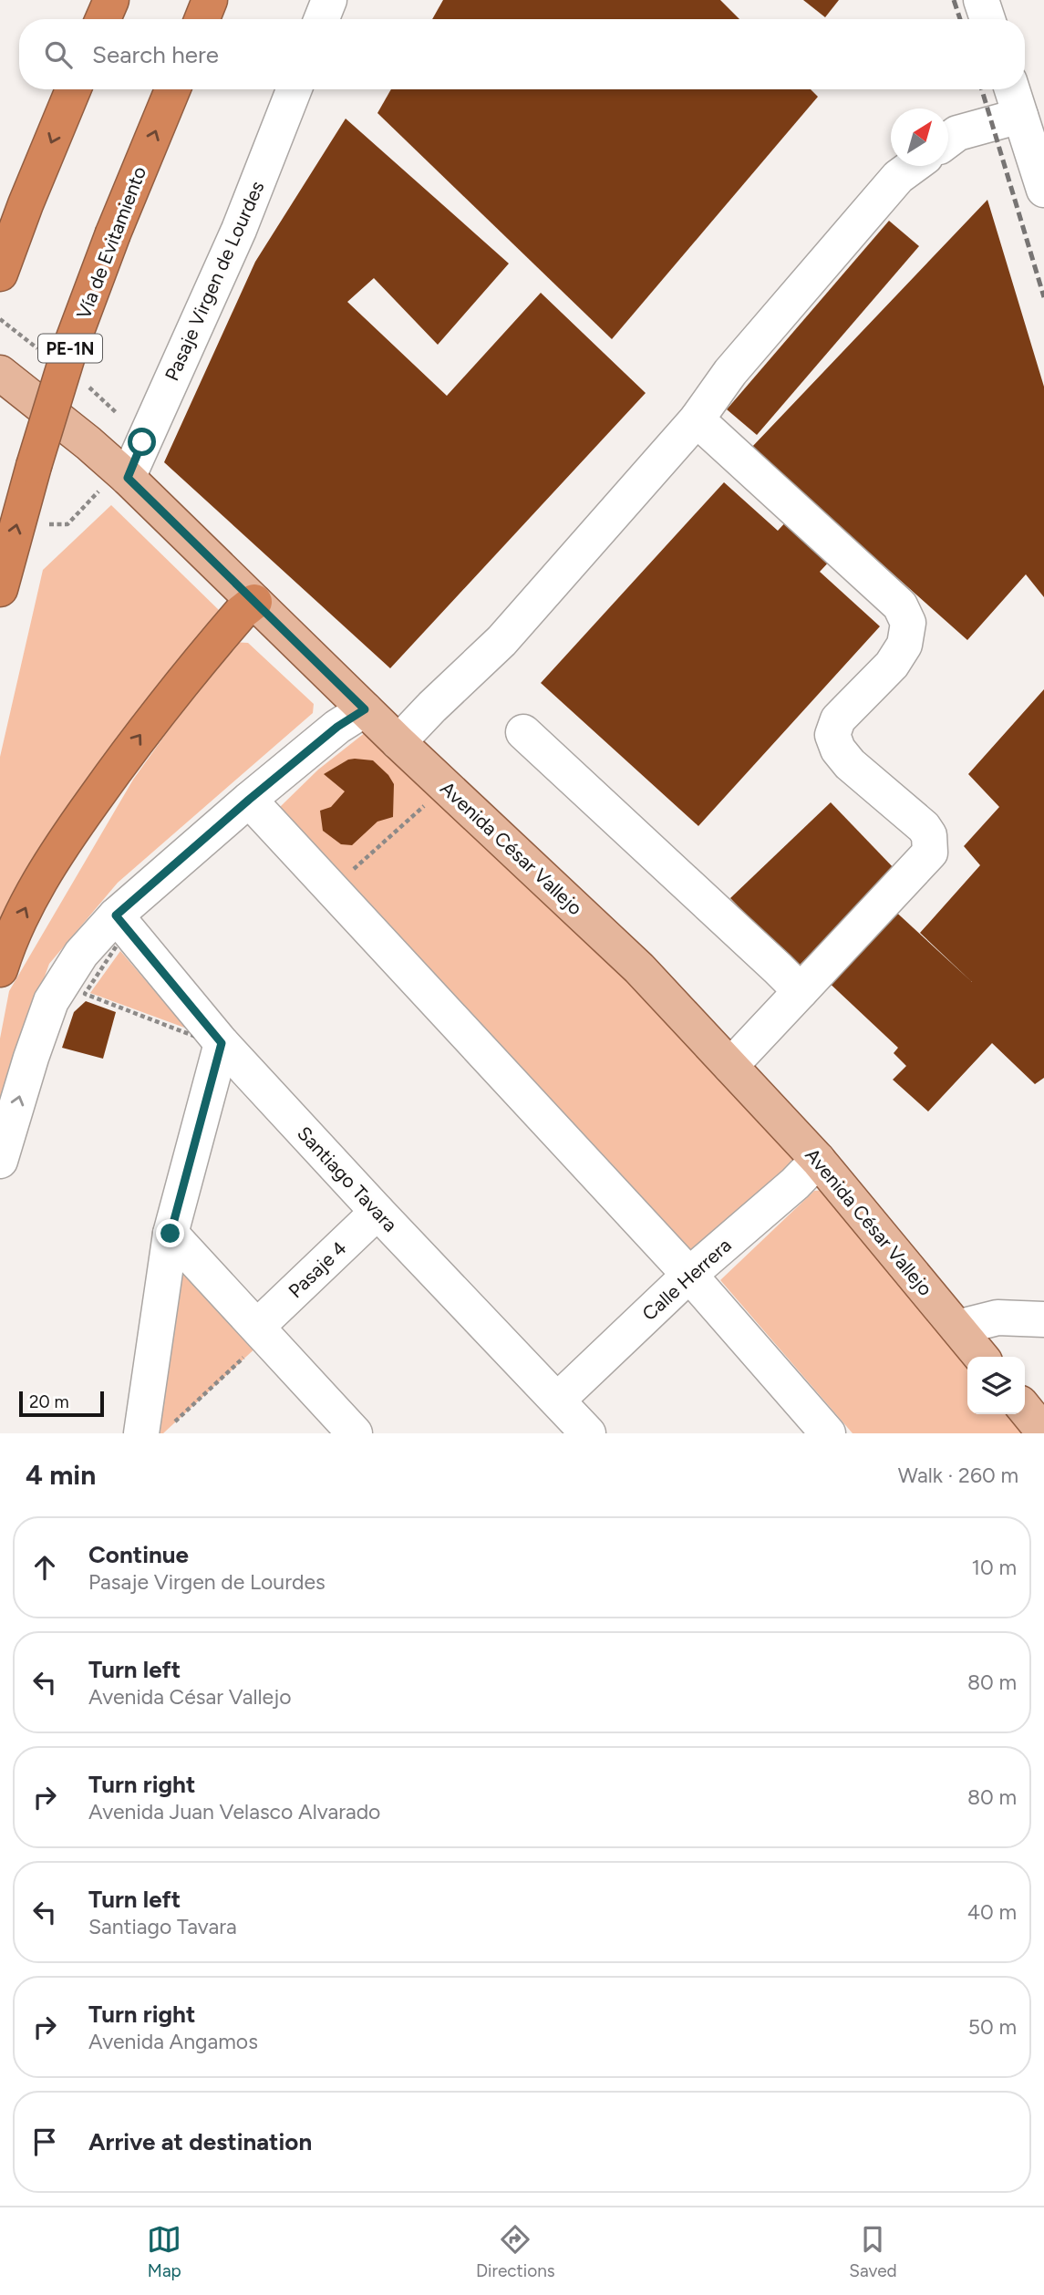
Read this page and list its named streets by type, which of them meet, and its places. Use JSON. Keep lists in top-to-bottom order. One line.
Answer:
{"streets":{"highway":["Vía de Evitamiento","PE-1N"],"main road":["Avenida César Vallejo"],"street":["Pasaje Virgen de Lourdes","Santiago Tavara","Pasaje 4","Calle Herrera"]},"crossings":[["Pasaje Virgen de Lourdes","Avenida César Vallejo"],["Avenida César Vallejo","Calle Herrera"],["Santiago Tavara","Pasaje 4"],["Santiago Tavara","Calle Herrera"]],"scale_bar":"20 m","north":"top right","page":{"search":"Search here","scale":"20 m","heading":["4 min","Walk · 260 m"],"list":[["Continue","Pasaje Virgen de Lourdes","10 m"],["Turn left","Avenida César Vallejo","80 m"],["Turn right","Avenida Juan Velasco Alvarado","80 m"],["Turn left","Santiago Tavara","40 m"],["Turn right","Avenida Angamos","50 m"],"Arrive at destination"],"nav":["Map","Directions","Saved"]}}
